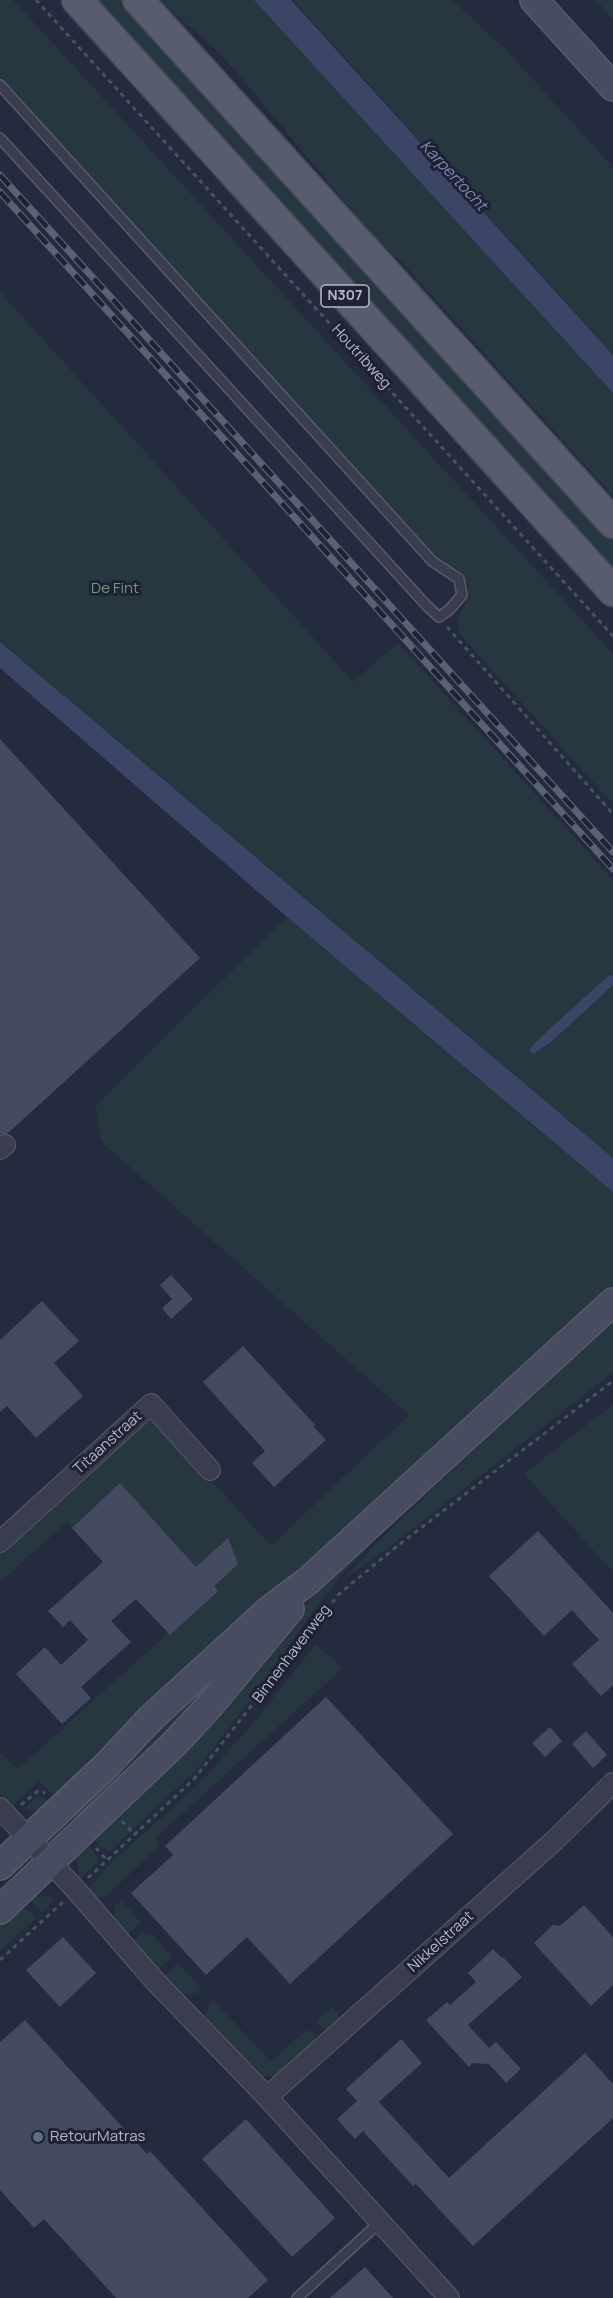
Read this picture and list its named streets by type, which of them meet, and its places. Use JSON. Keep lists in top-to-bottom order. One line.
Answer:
{"streets":{"main road":["N307","Houtribweg","Binnenhavenweg"],"street":["Titaanstraat","Nikkelstraat"]},"water":["Karpertocht"],"parks":["De Fint"],"places":["RetourMatras"]}
